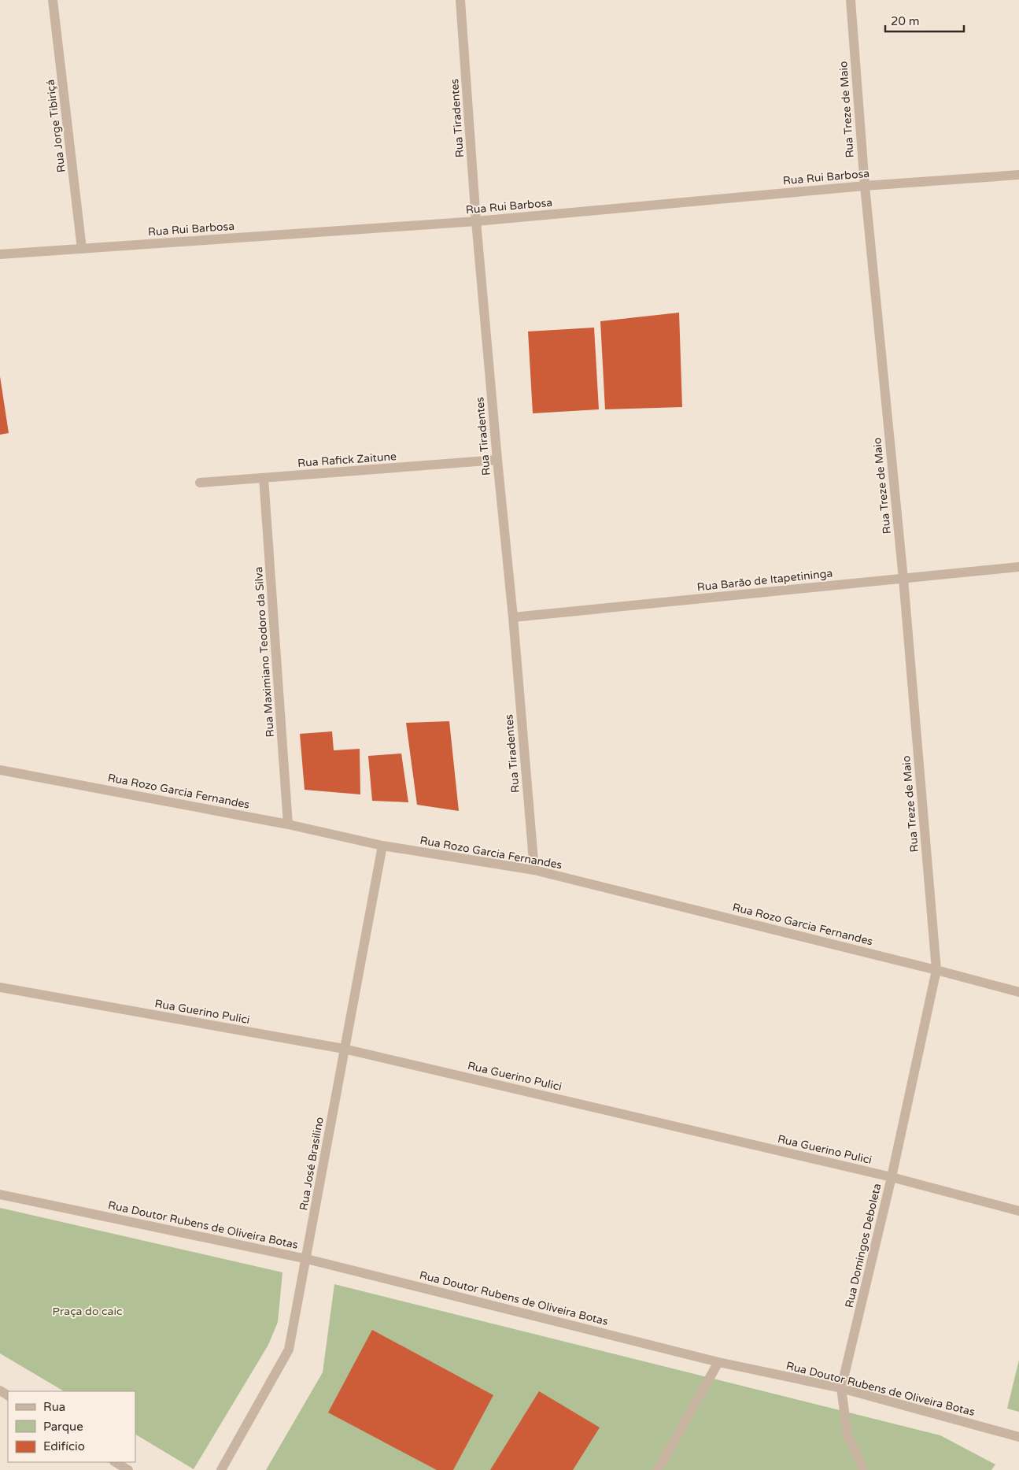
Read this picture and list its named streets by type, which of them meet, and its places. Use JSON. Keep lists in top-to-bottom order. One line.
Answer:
{"streets":{"street":["Rua Treze de Maio","Rua Tiradentes","Rua Jorge Tibiriçá","Rua Rui Barbosa","Rua Rafick Zaitune","Rua Barão de Itapetininga","Rua Maximiano Teodoro da Silva","Rua Rozo Garcia Fernandes","Rua Guerino Pulici","Rua José Brasilino","Rua Doutor Rubens de Oliveira Botas","Rua Domingos Deboleta"]},"crossings":[["Rua Treze de Maio","Rua Rui Barbosa"],["Rua Treze de Maio","Rua Barão de Itapetininga"],["Rua Treze de Maio","Rua Rozo Garcia Fernandes"],["Rua Treze de Maio","Rua Domingos Deboleta"],["Rua Tiradentes","Rua Rui Barbosa"],["Rua Tiradentes","Rua Rafick Zaitune"],["Rua Tiradentes","Rua Barão de Itapetininga"],["Rua Tiradentes","Rua Rozo Garcia Fernandes"],["Rua Jorge Tibiriçá","Rua Rui Barbosa"],["Rua Rafick Zaitune","Rua Maximiano Teodoro da Silva"],["Rua Maximiano Teodoro da Silva","Rua Rozo Garcia Fernandes"],["Rua Rozo Garcia Fernandes","Rua José Brasilino"],["Rua Rozo Garcia Fernandes","Rua Domingos Deboleta"],["Rua Guerino Pulici","Rua José Brasilino"],["Rua Guerino Pulici","Rua Domingos Deboleta"],["Rua José Brasilino","Rua Doutor Rubens de Oliveira Botas"],["Rua Doutor Rubens de Oliveira Botas","Rua Domingos Deboleta"]],"parks":["Praça do caic"],"legend":["Rua","Parque","Edifício"],"scale_bar":"20 m"}
